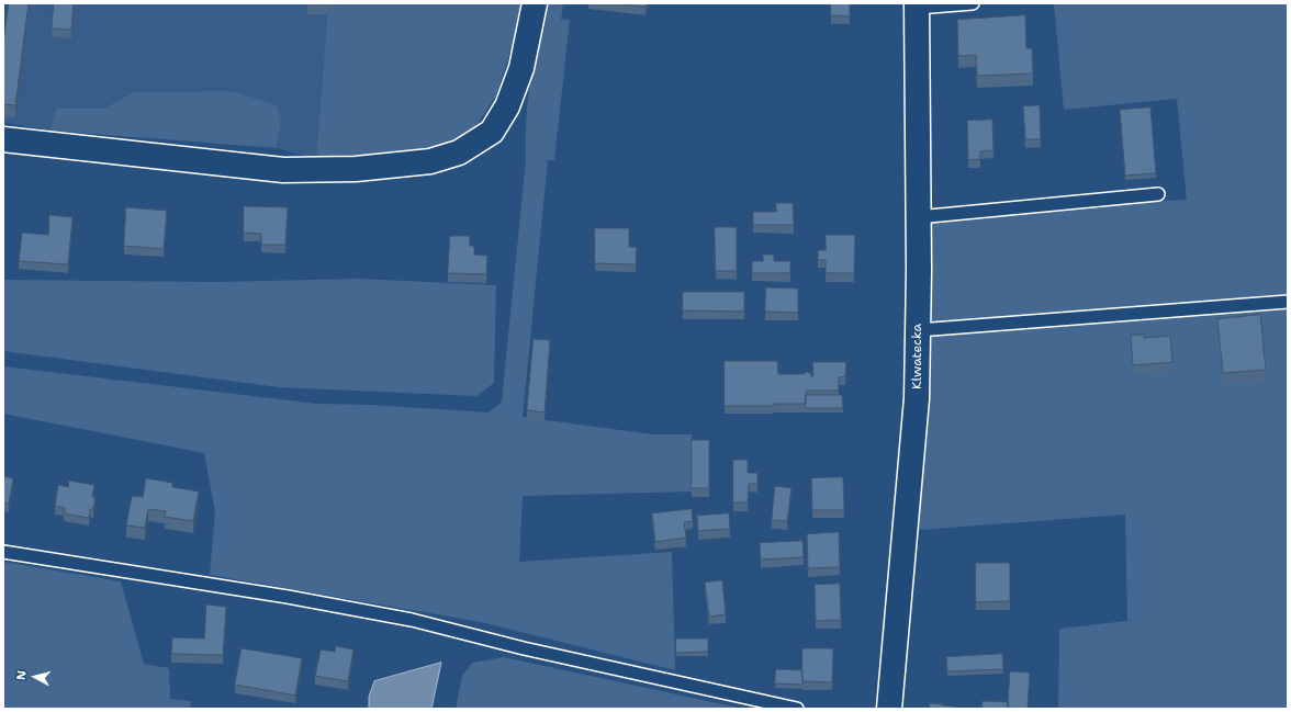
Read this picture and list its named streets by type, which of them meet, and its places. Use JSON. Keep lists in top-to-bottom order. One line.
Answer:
{"streets":{"street":["Klwatecka"]},"north":"left"}
